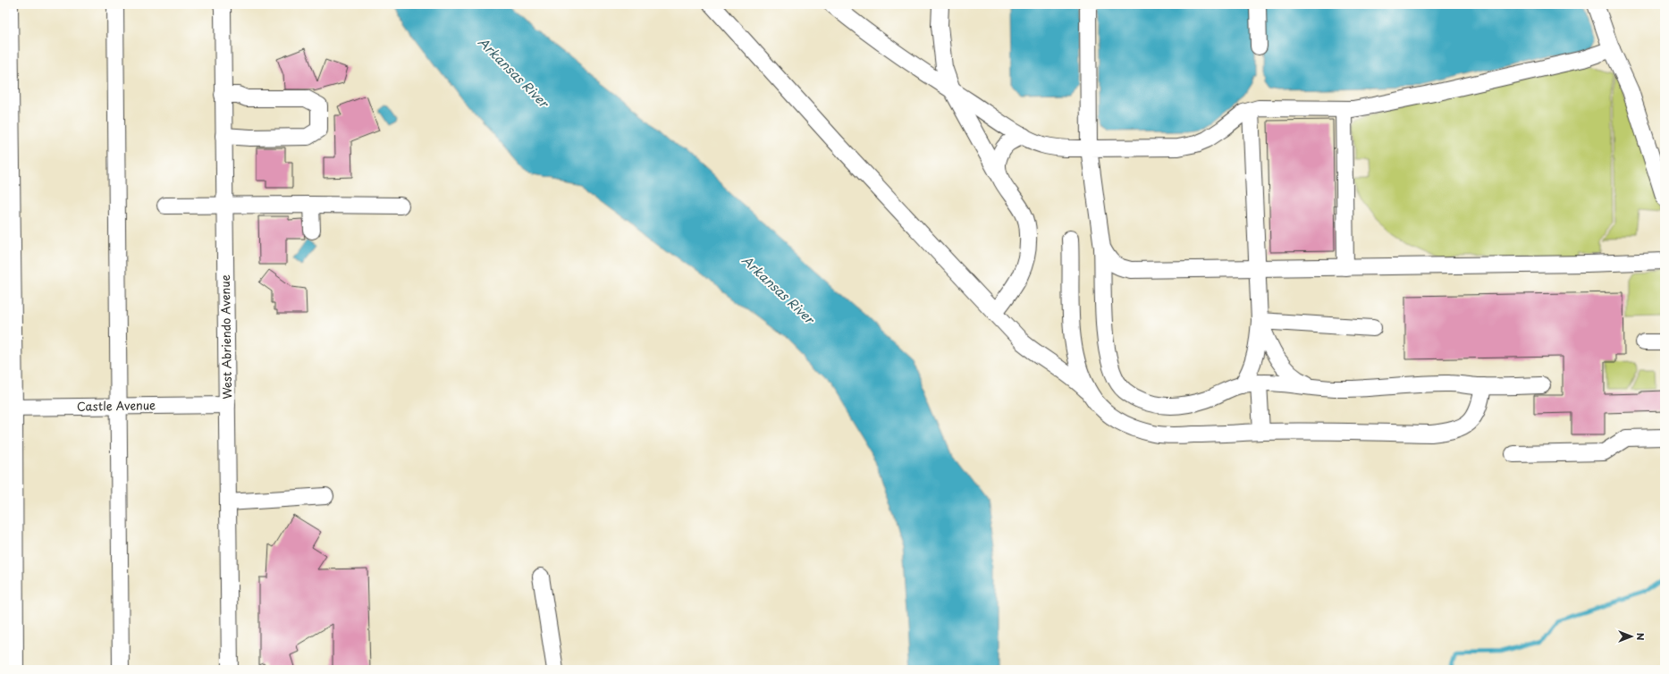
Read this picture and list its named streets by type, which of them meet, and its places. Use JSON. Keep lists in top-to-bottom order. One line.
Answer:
{"streets":{"street":["West Abriendo Avenue","Castle Avenue"]},"crossings":[["West Abriendo Avenue","Castle Avenue"]],"water":["Arkansas River"],"north":"right"}
